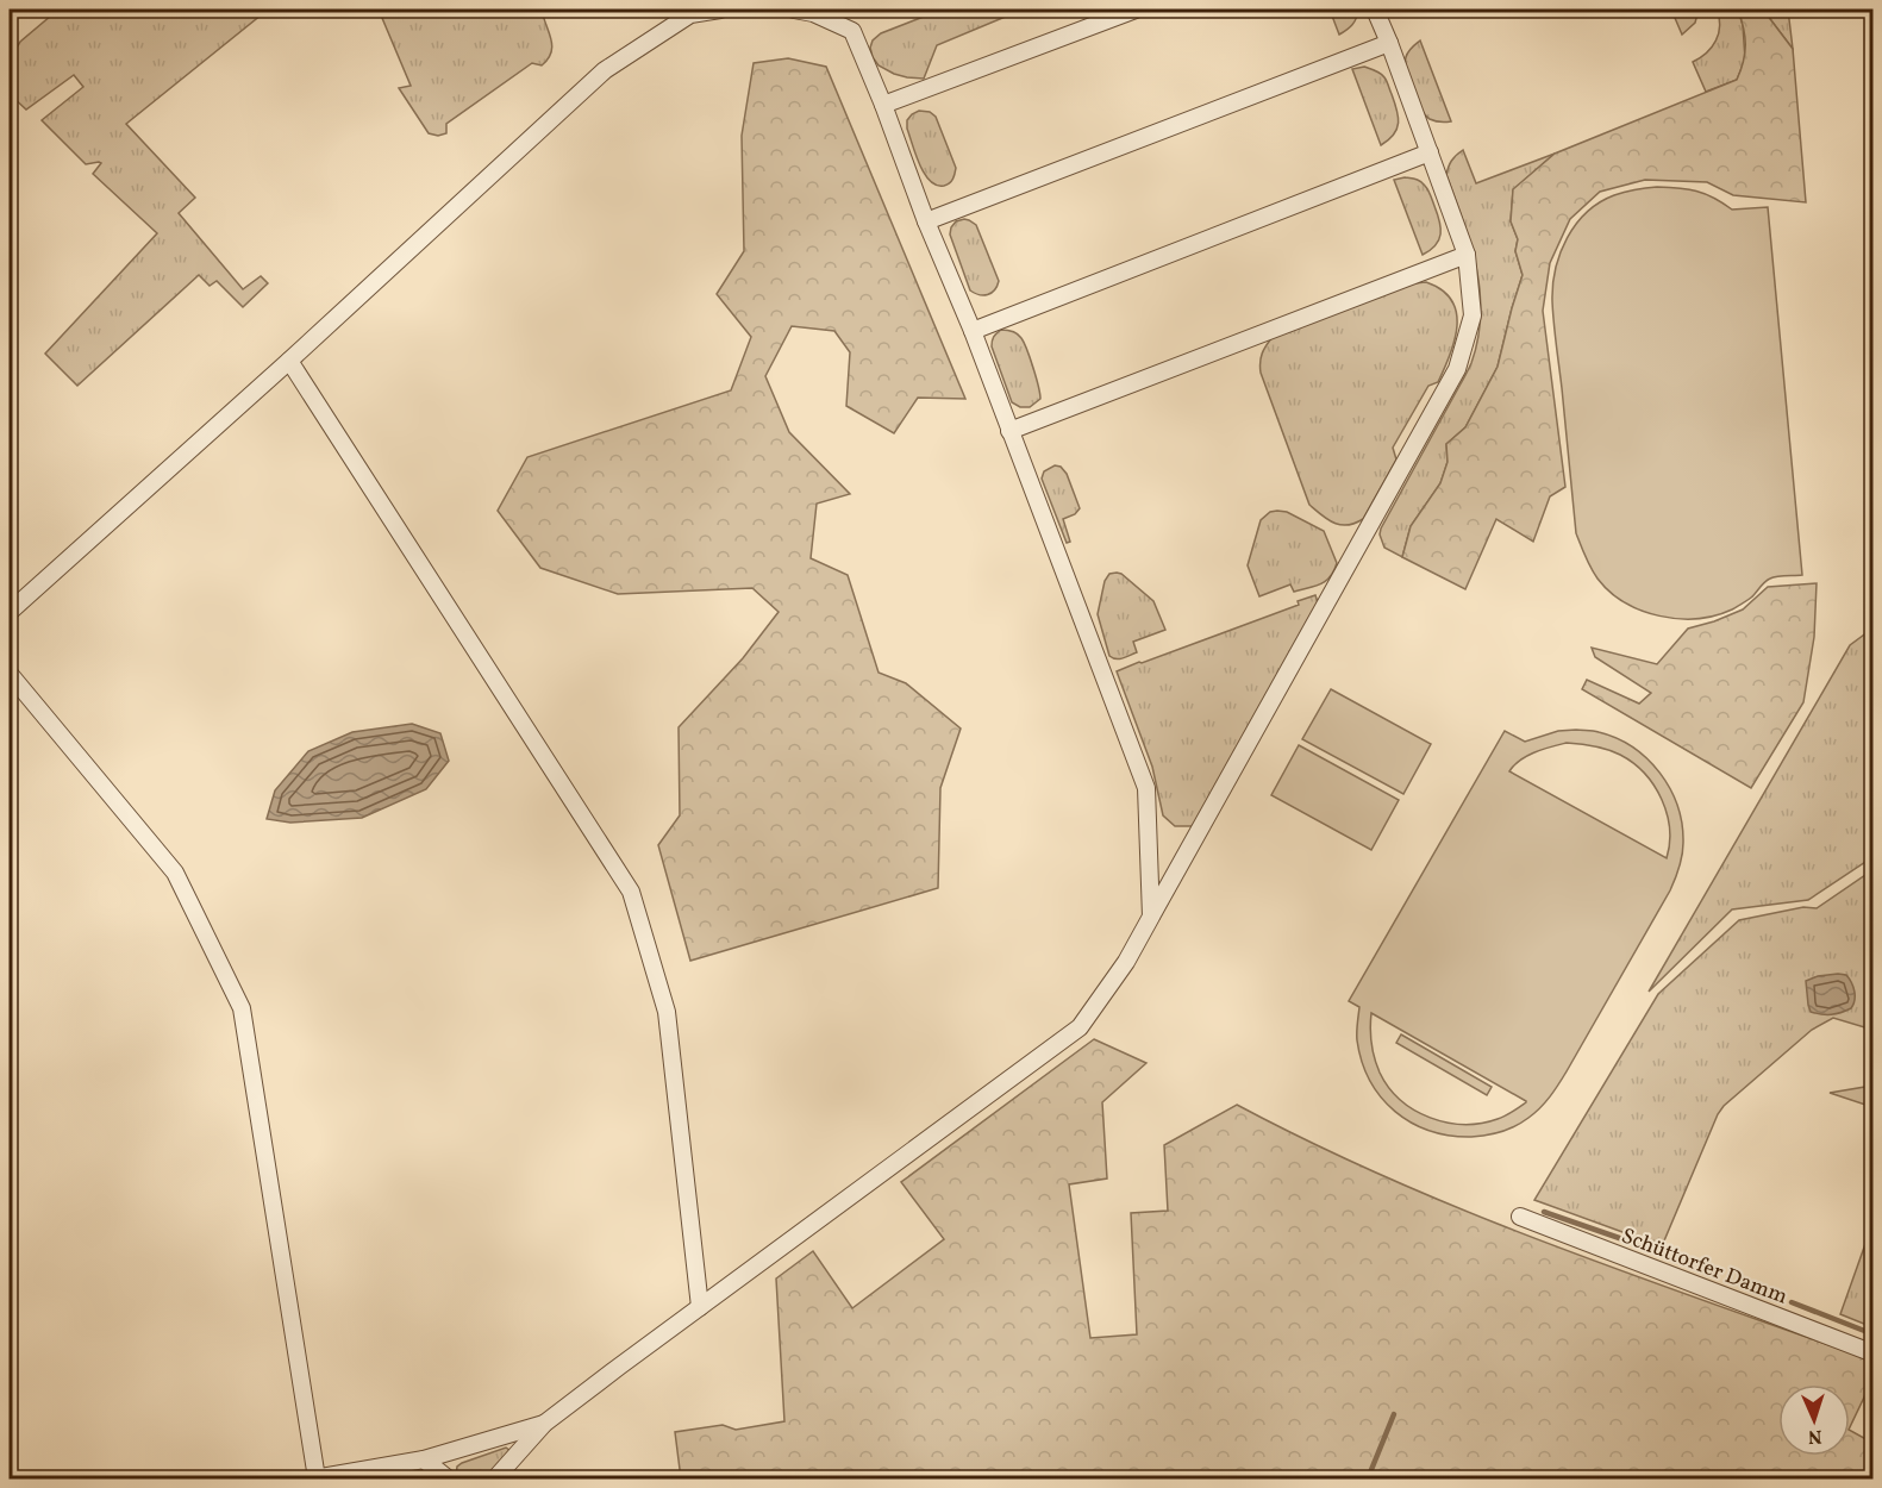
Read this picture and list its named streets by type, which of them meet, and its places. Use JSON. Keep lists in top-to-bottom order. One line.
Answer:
{"streets":{"street":["Schüttorfer Damm"]},"north":"bottom"}
